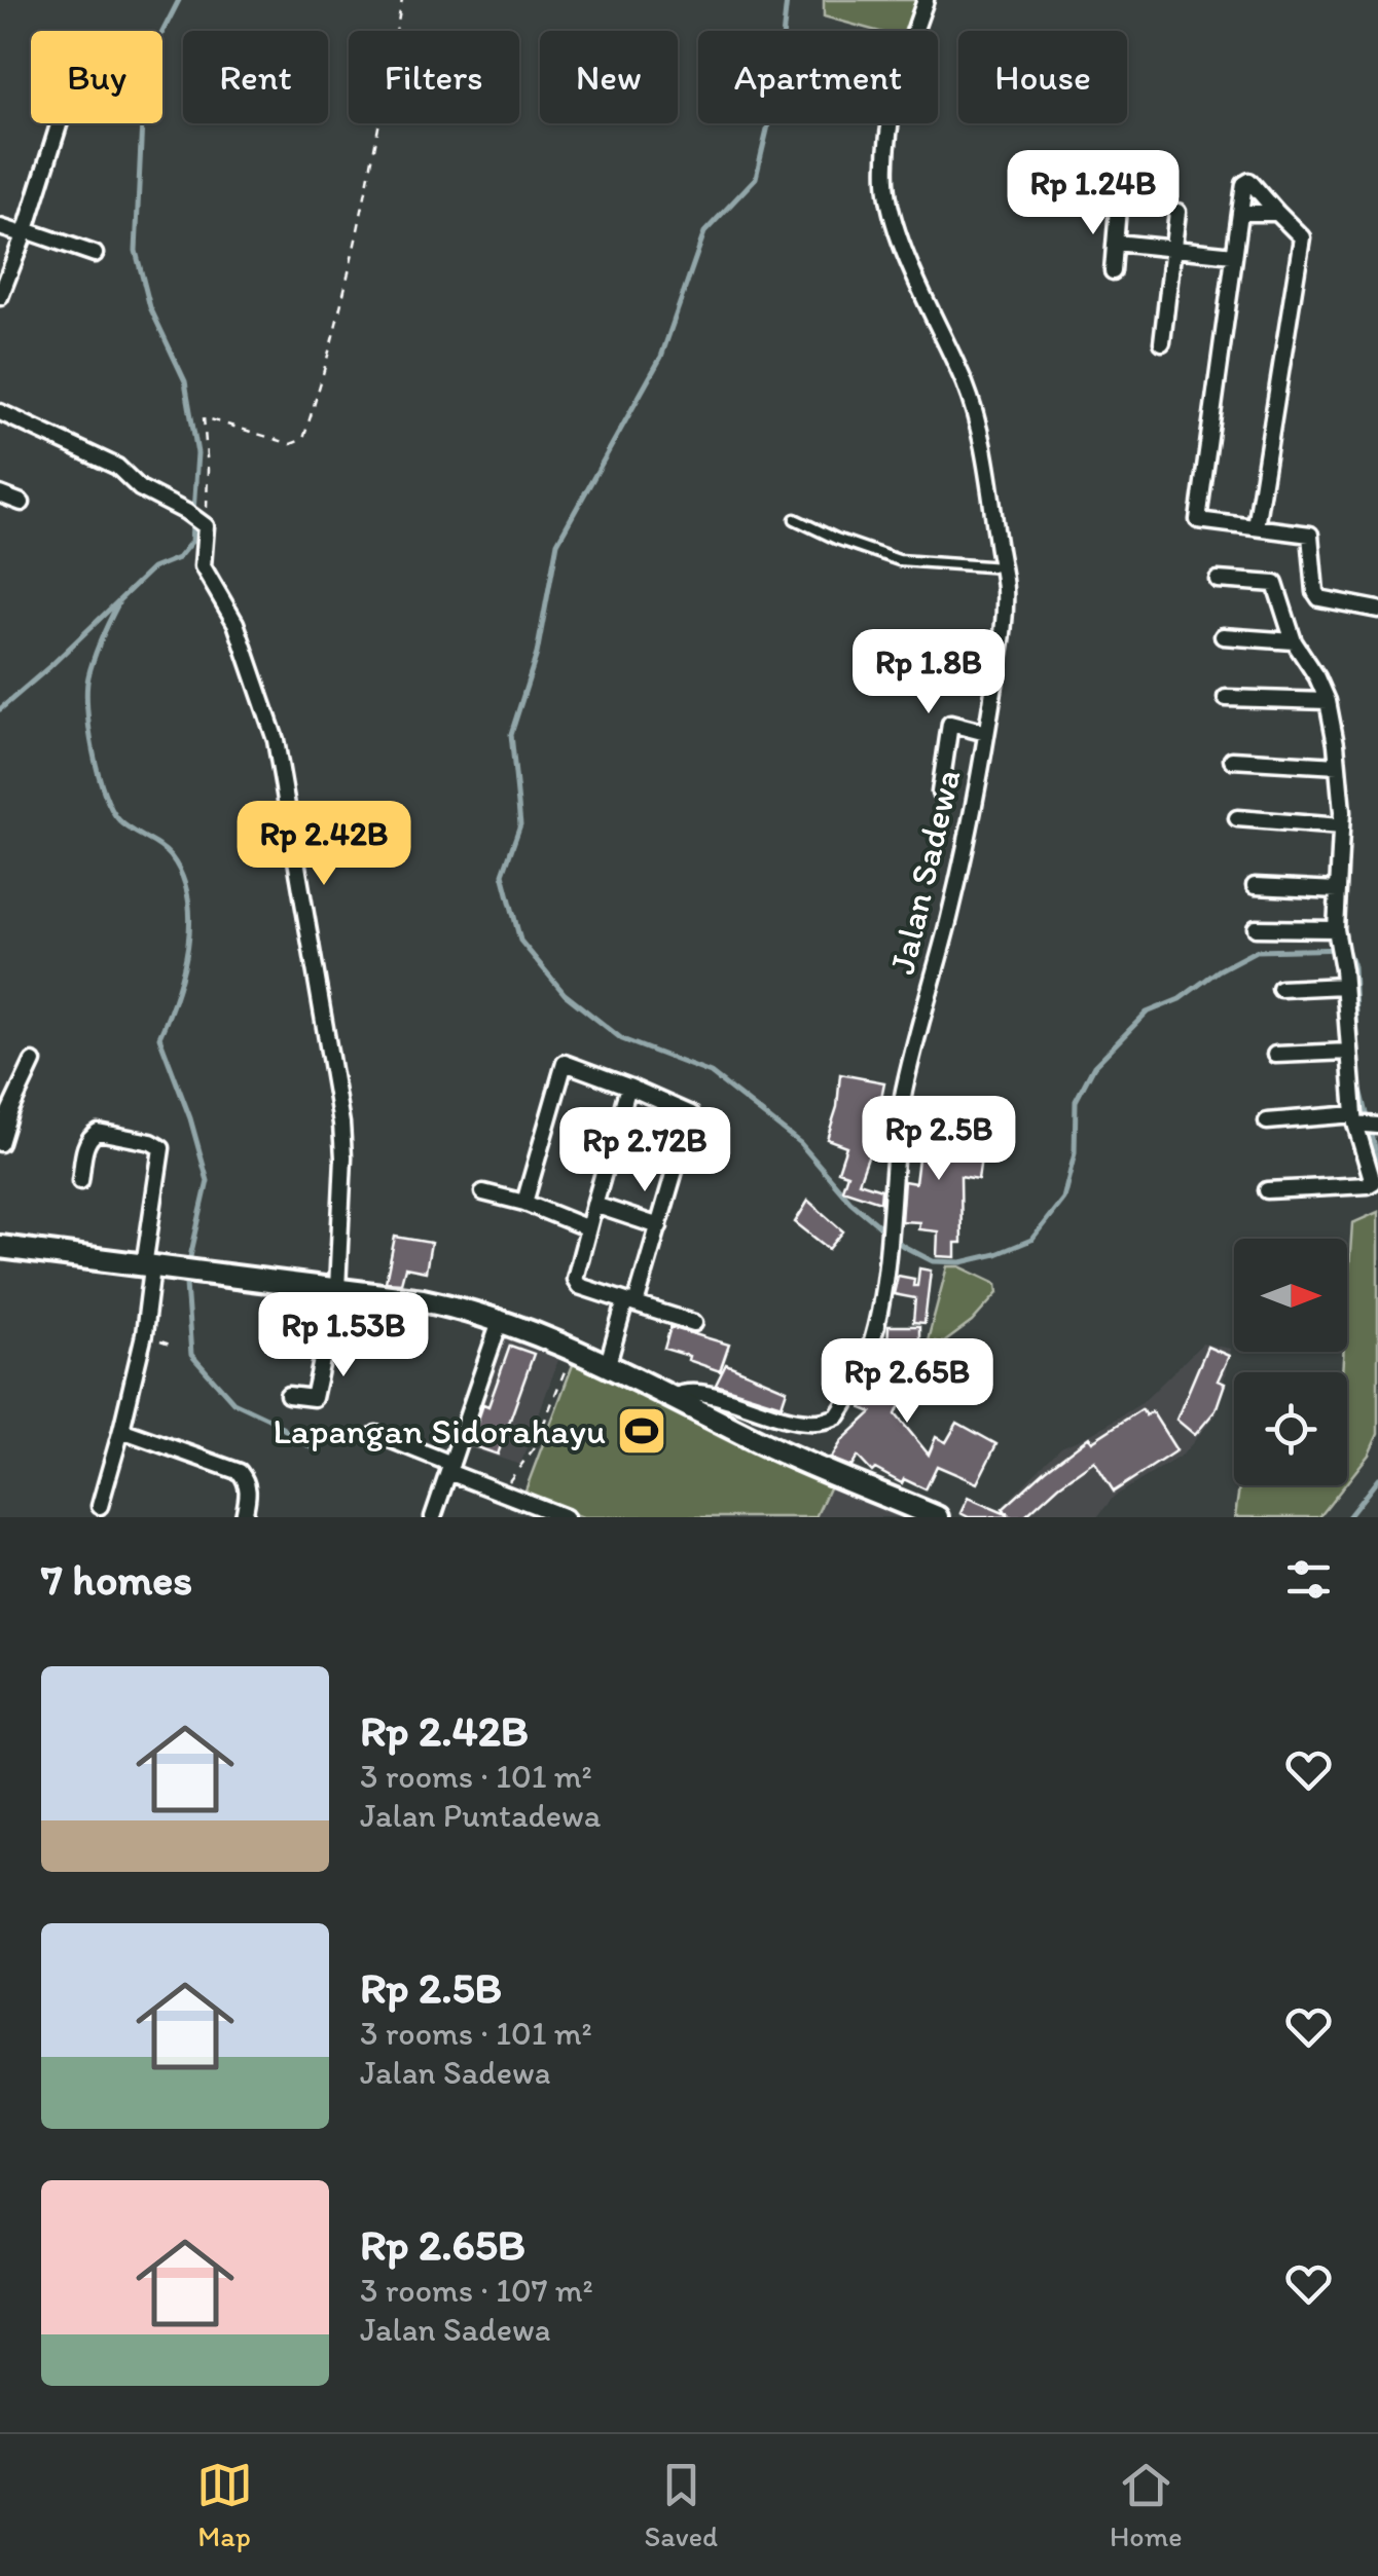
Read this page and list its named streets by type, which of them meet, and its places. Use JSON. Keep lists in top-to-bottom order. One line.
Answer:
{"streets":{"street":["Jalan Sadewa"]},"places":{"sports":["Lapangan Sidorahayu"]},"north":"right","page":{"chip":["Buy","Rent","Filters","New","Apartment","House"],"price":["Rp 1.24B","Rp 1.8B","Rp 2.42B","Rp 2.5B","Rp 2.72B","Rp 1.53B","Rp 2.65B"],"heading":"7 homes","list":[{"name":"Rp 2.42B","note":"3 rooms · 101 m² · Jalan Puntadewa"},{"name":"Rp 2.5B","note":"3 rooms · 101 m² · Jalan Sadewa"},{"name":"Rp 2.65B","note":"3 rooms · 107 m² · Jalan Sadewa"}],"tabs":["Map","Saved","Home"]}}
